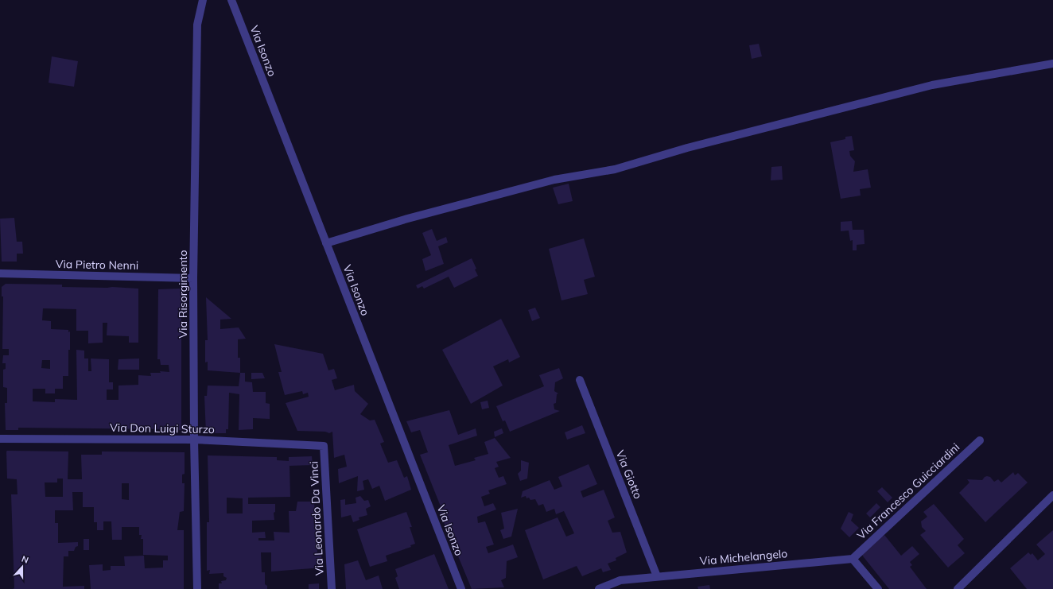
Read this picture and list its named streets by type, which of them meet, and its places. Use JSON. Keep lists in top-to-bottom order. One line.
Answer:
{"streets":{"street":["Via Isonzo","Via Pietro Nenni","Via Risorgimento","Via Don Luigi Sturzo","Via Giotto","Via Francesco Guicciardini","Via Leonardo Da Vinci","Via Michelangelo"]},"crossings":[["Via Pietro Nenni","Via Risorgimento"],["Via Risorgimento","Via Don Luigi Sturzo"],["Via Don Luigi Sturzo","Via Leonardo Da Vinci"],["Via Giotto","Via Michelangelo"],["Via Francesco Guicciardini","Via Michelangelo"]],"north":"top"}
